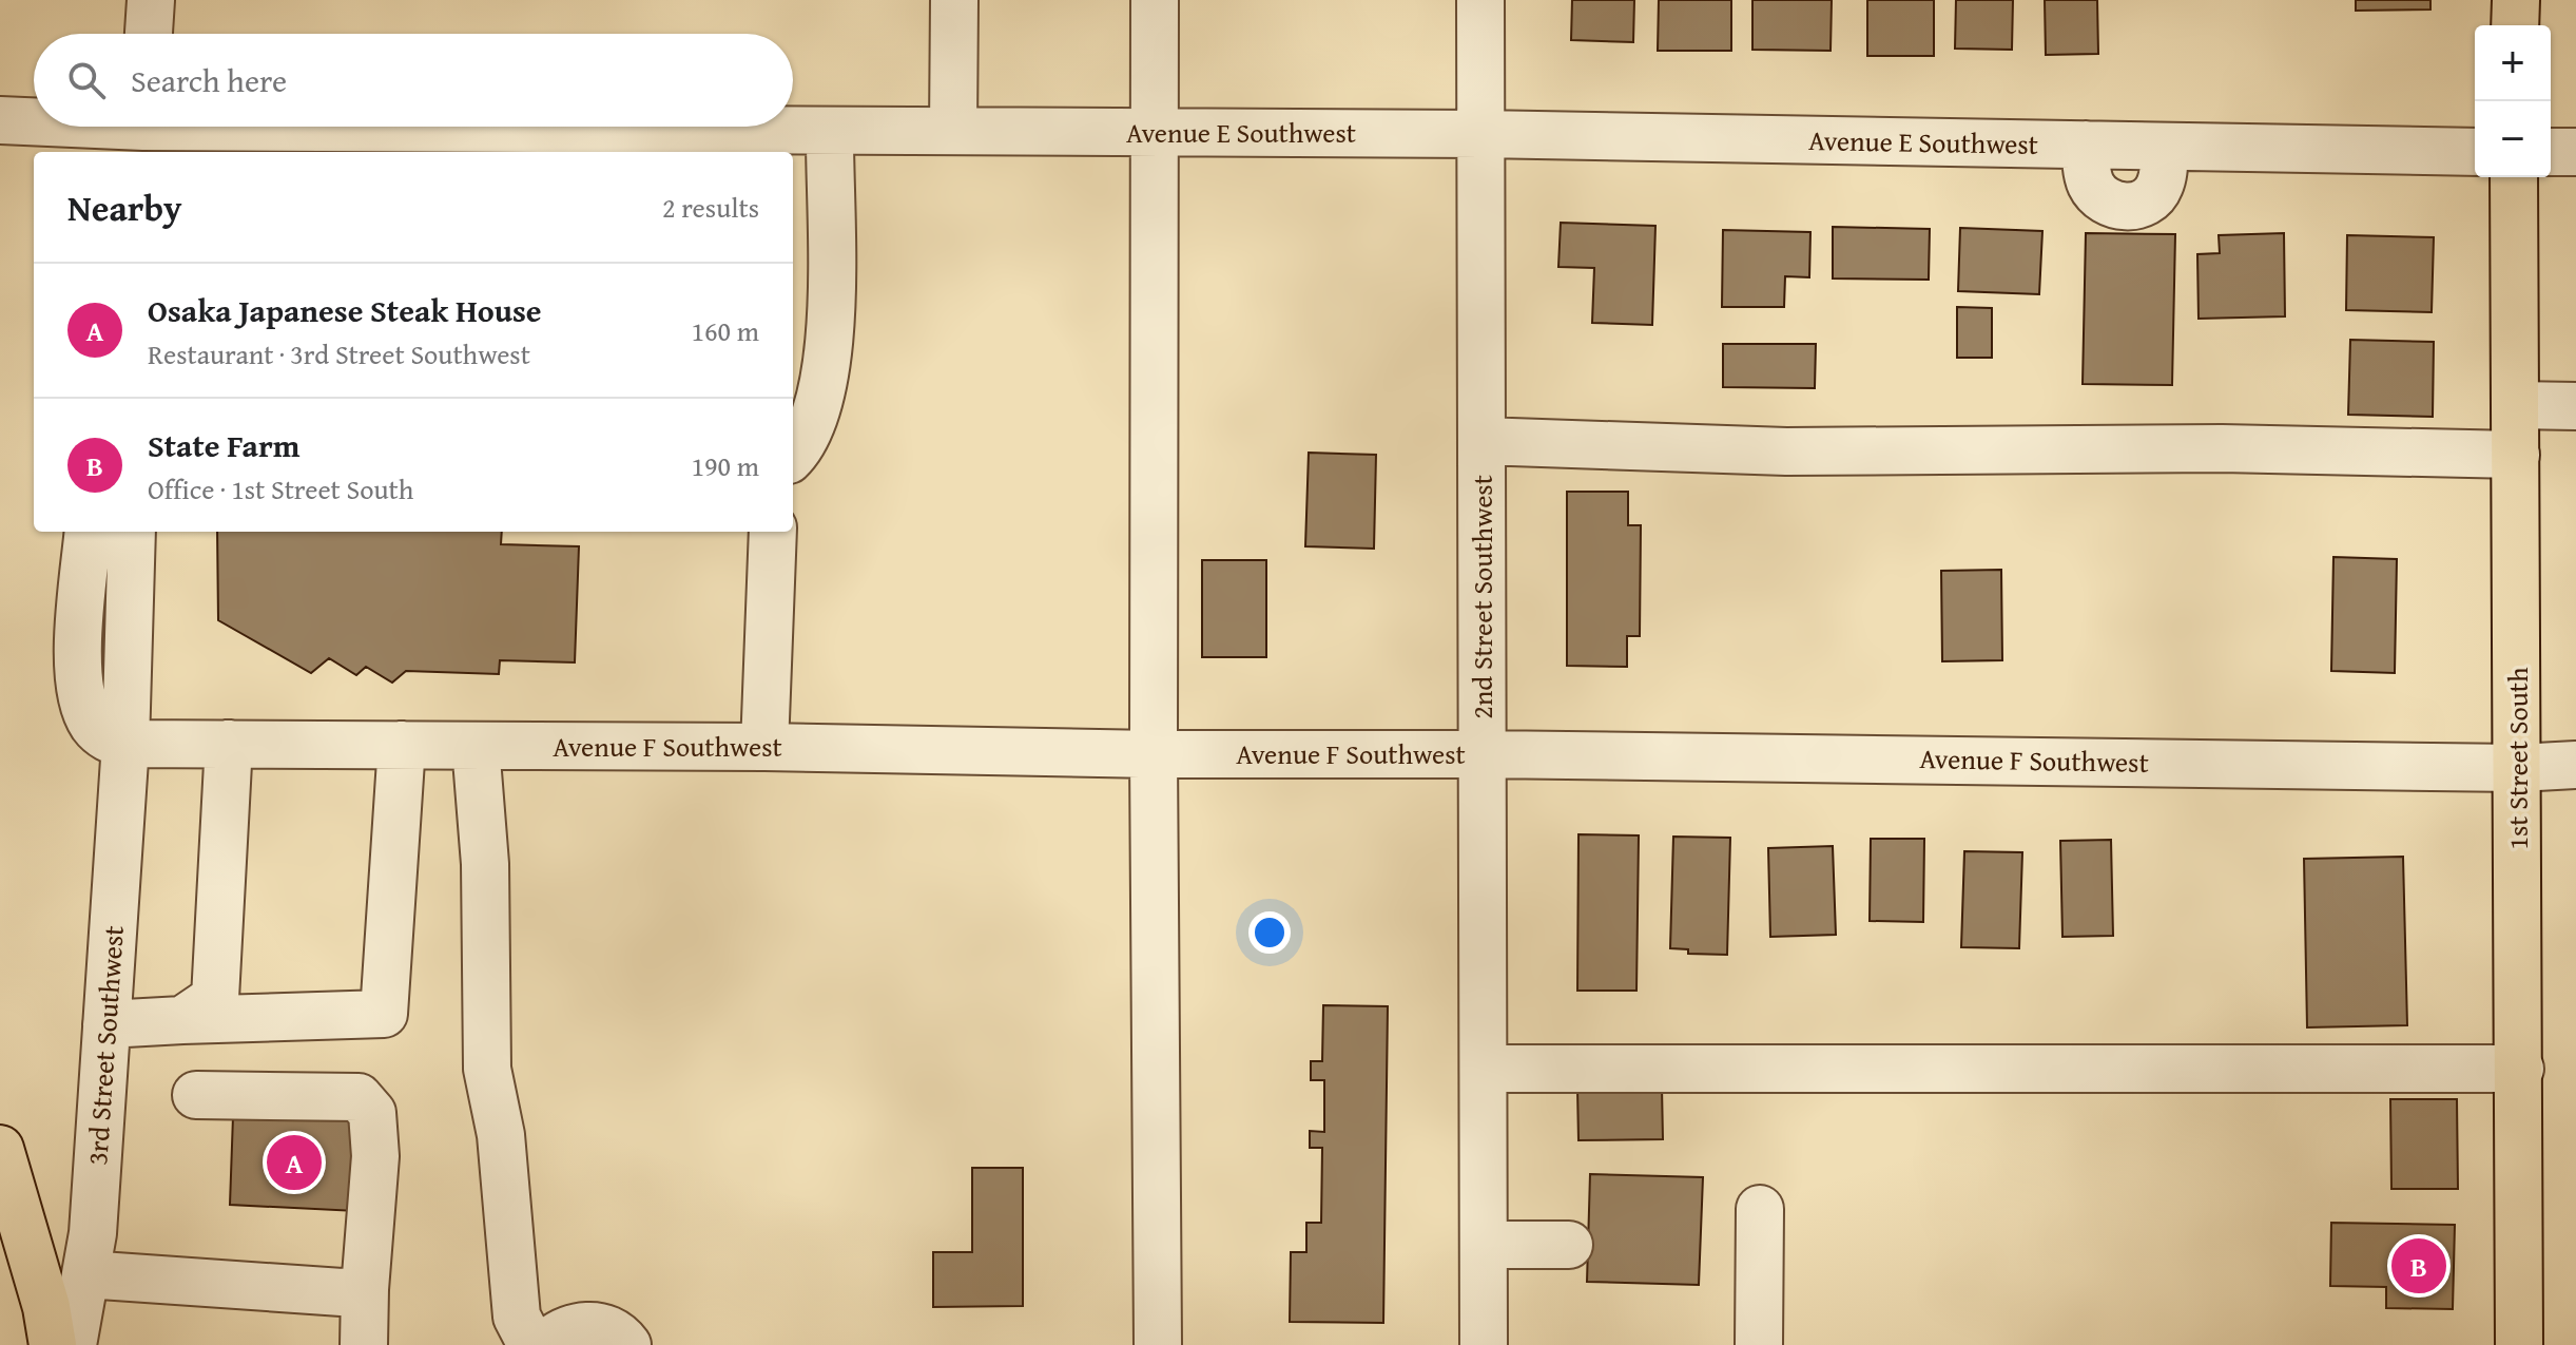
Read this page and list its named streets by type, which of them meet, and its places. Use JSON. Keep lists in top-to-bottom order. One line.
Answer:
{"streets":{"main road":["1st Street South"],"street":["Avenue E Southwest","2nd Street Southwest","Avenue F Southwest","3rd Street Southwest"]},"crossings":[["Avenue E Southwest","2nd Street Southwest"],["2nd Street Southwest","Avenue F Southwest"],["Avenue F Southwest","1st Street South"],["Avenue F Southwest","3rd Street Southwest"]],"page":{"map_buttons":["+","−"],"search":"Search here","heading":["Nearby","2 results"],"list":[{"mark":"A","name":"Osaka Japanese Steak House","note":"Restaurant · 3rd Street Southwest","value":"160 m"},{"mark":"B","name":"State Farm","note":"Office · 1st Street South","value":"190 m"}],"pins":["A","B"]}}
